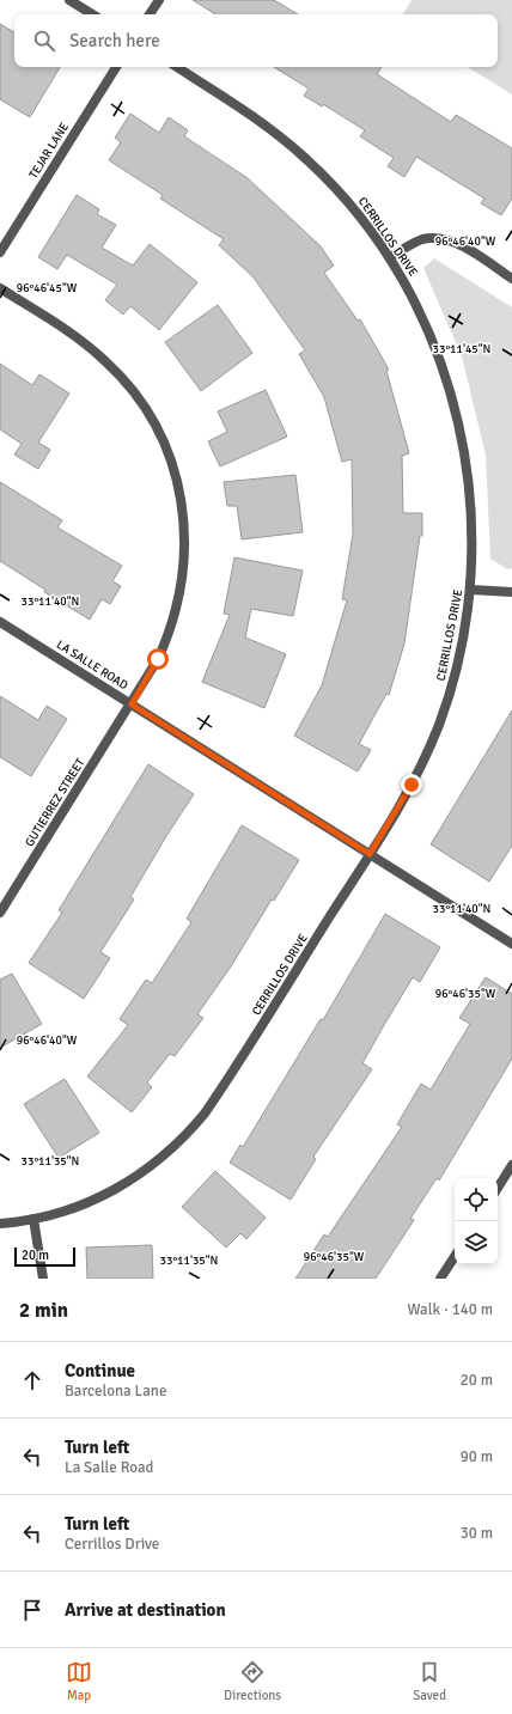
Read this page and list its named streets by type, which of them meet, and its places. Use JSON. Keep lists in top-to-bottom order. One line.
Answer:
{"streets":{"street":["TEJAR LANE","CERRILLOS DRIVE","LA SALLE ROAD","GUTIERREZ STREET"]},"crossings":[["CERRILLOS DRIVE","LA SALLE ROAD"],["LA SALLE ROAD","GUTIERREZ STREET"]],"scale_bar":"20 m","page":{"search":"Search here","scale":"20 m","heading":["2 min","Walk · 140 m"],"list":[["Continue","Barcelona Lane","20 m"],["Turn left","La Salle Road","90 m"],["Turn left","Cerrillos Drive","30 m"],"Arrive at destination"],"nav":["Map","Directions","Saved"]},"coordinates":["96°46'40\"W","96°46'45\"W","33°11'45\"N","33°11'40\"N","96°46'35\"W","33°11'35\"N"]}
